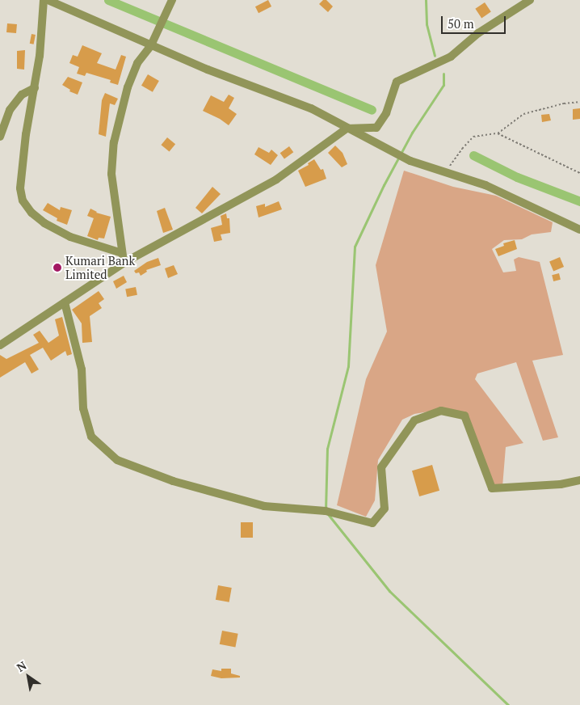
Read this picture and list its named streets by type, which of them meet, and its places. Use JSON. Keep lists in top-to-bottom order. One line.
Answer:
{"places":["Kumari Bank Limited"],"scale_bar":"50 m","north":"top left"}
